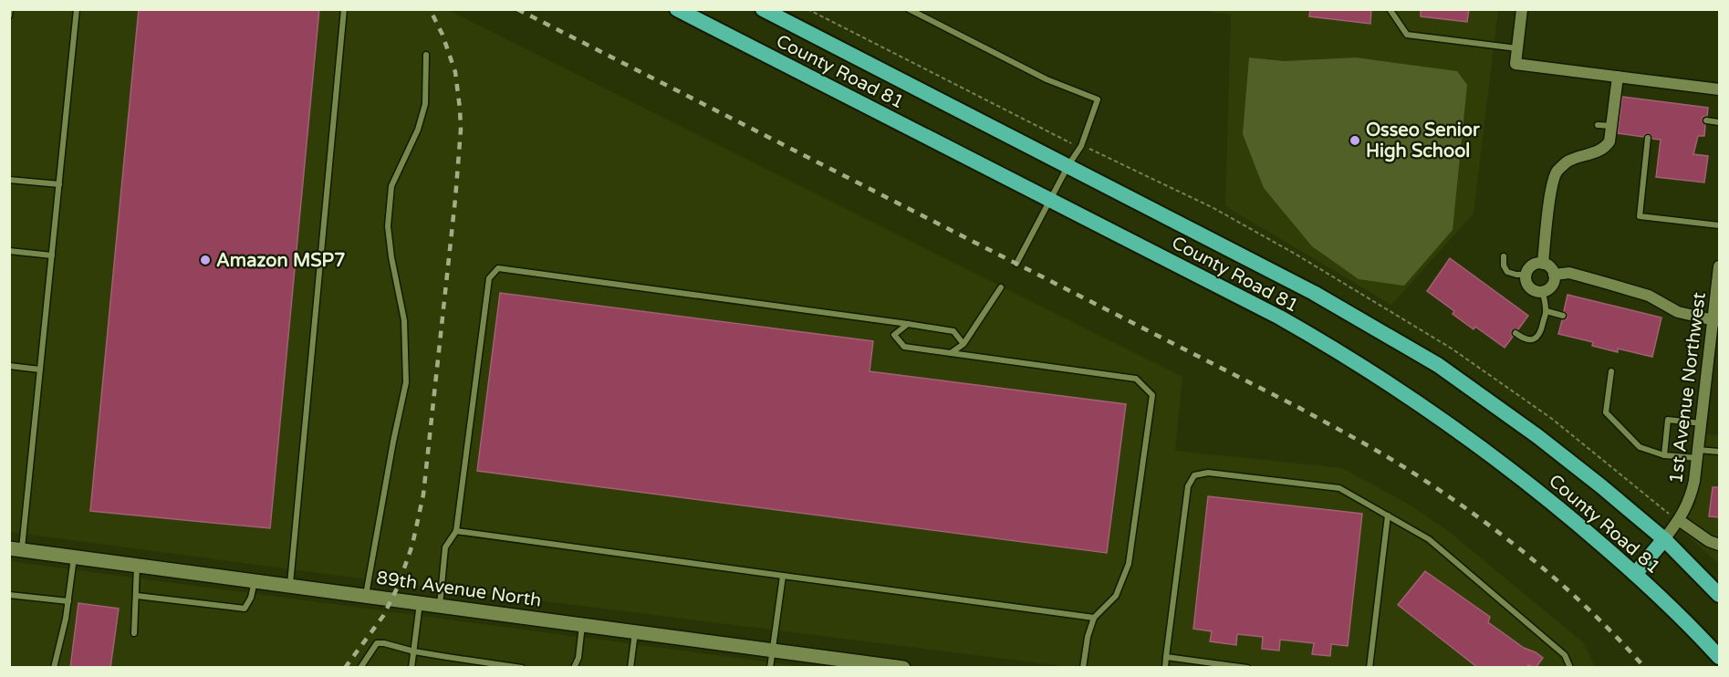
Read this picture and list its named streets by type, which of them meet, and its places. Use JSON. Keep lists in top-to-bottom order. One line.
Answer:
{"streets":{"highway":["County Road 81"],"street":["1st Avenue Northwest","89th Avenue North"]},"crossings":[["County Road 81","1st Avenue Northwest"]],"places":["Osseo Senior High School","Amazon MSP7"]}
